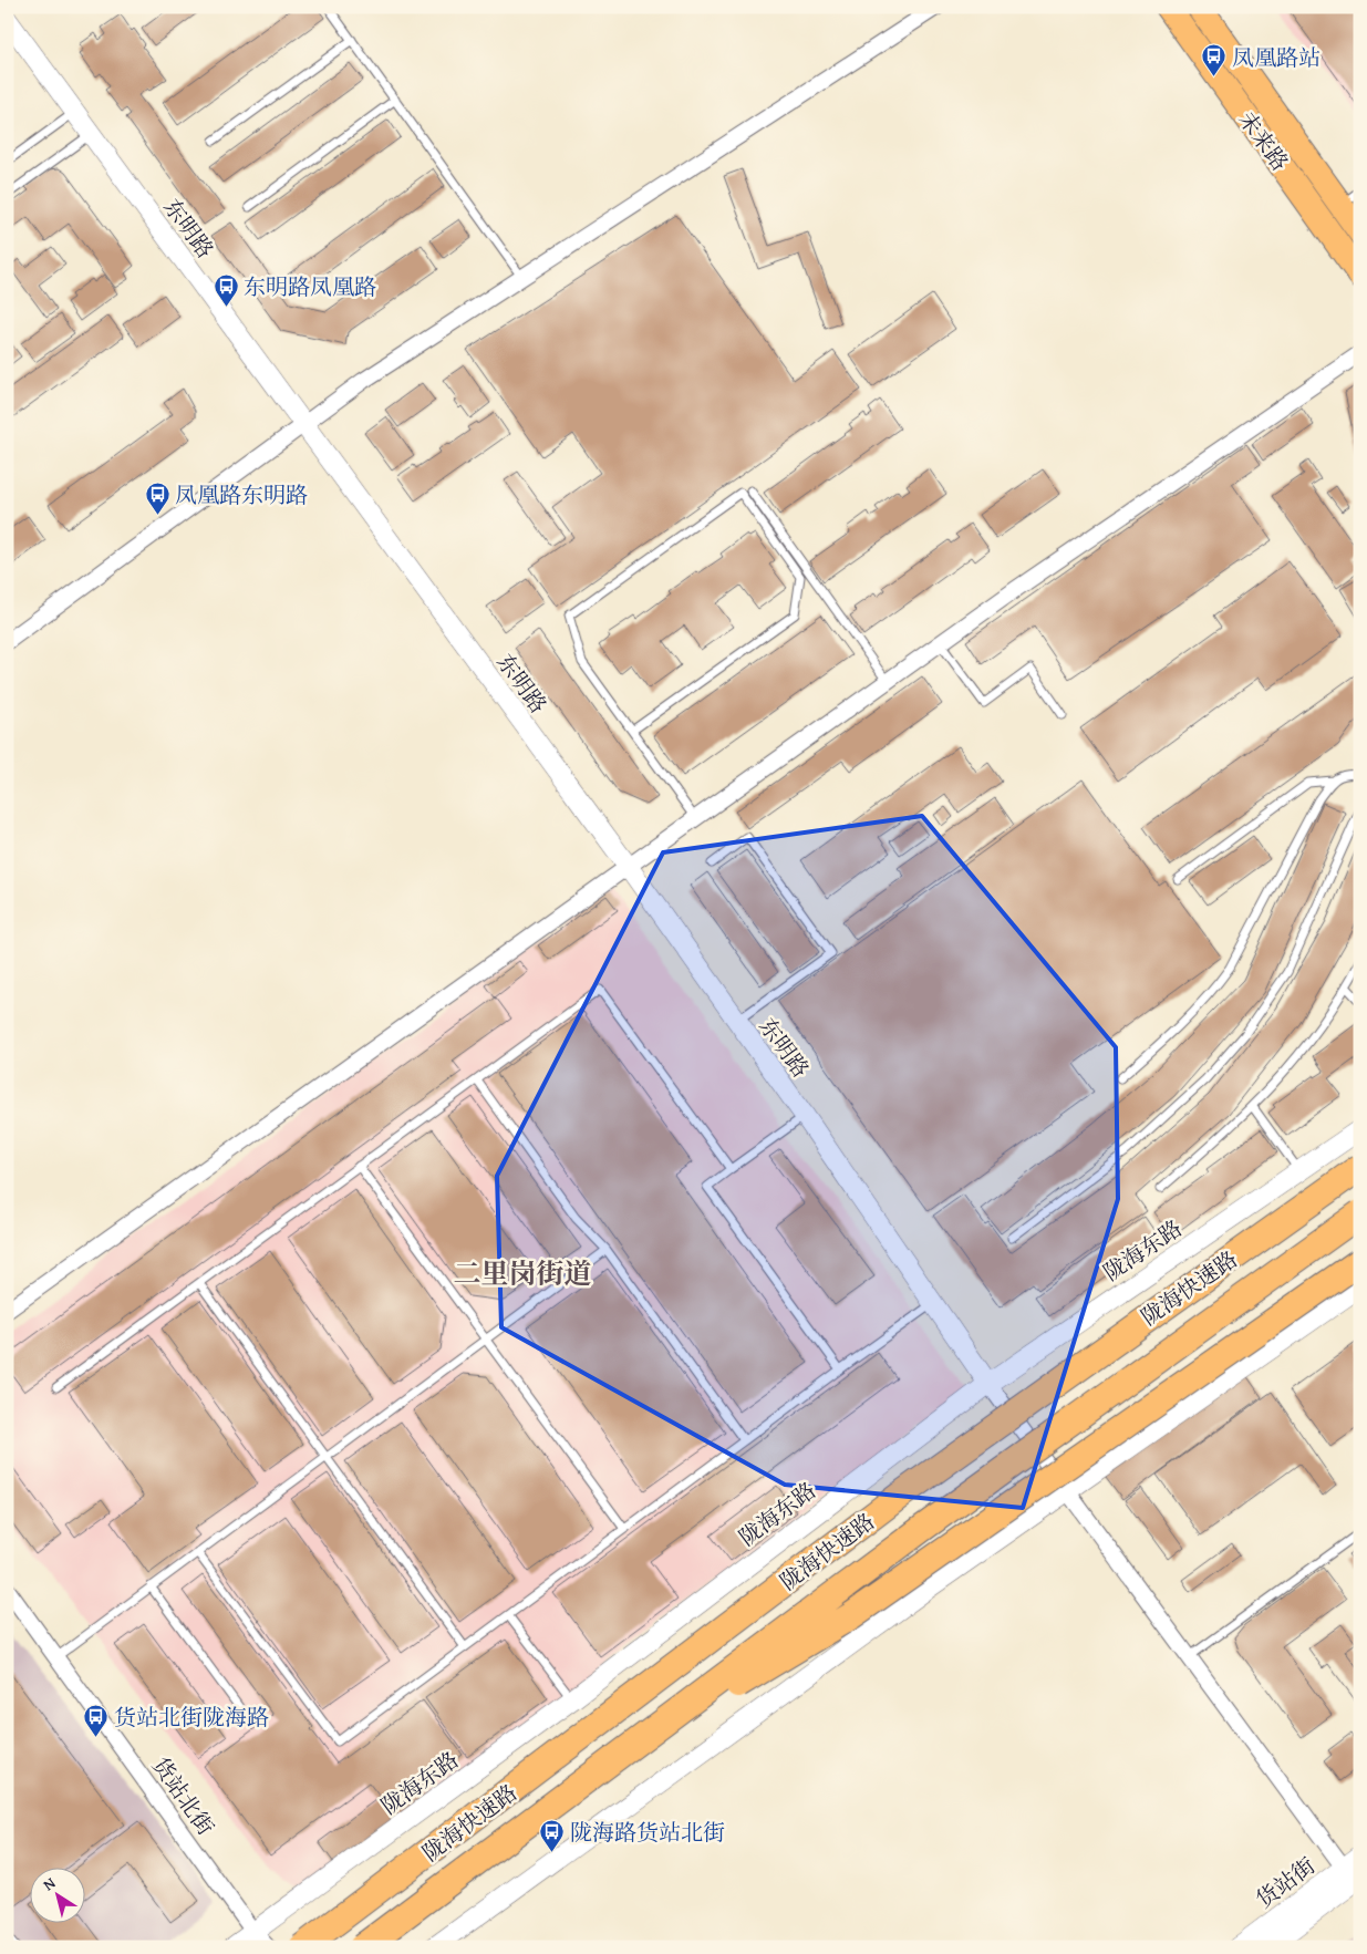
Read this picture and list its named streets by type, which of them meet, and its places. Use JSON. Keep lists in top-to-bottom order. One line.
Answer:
{"streets":{"highway":["陇海快速路"],"main road":["未来路"],"street":["东明路","陇海东路","货站北街","货站街"]},"crossings":[["东明路","陇海东路"],["陇海东路","货站北街"]],"districts":["二里岗街道"],"places":{"bus stop":["凤凰路站","东明路凤凰路","凤凰路东明路","货站北街陇海路","陇海路货站北街"]},"north":"top left"}
